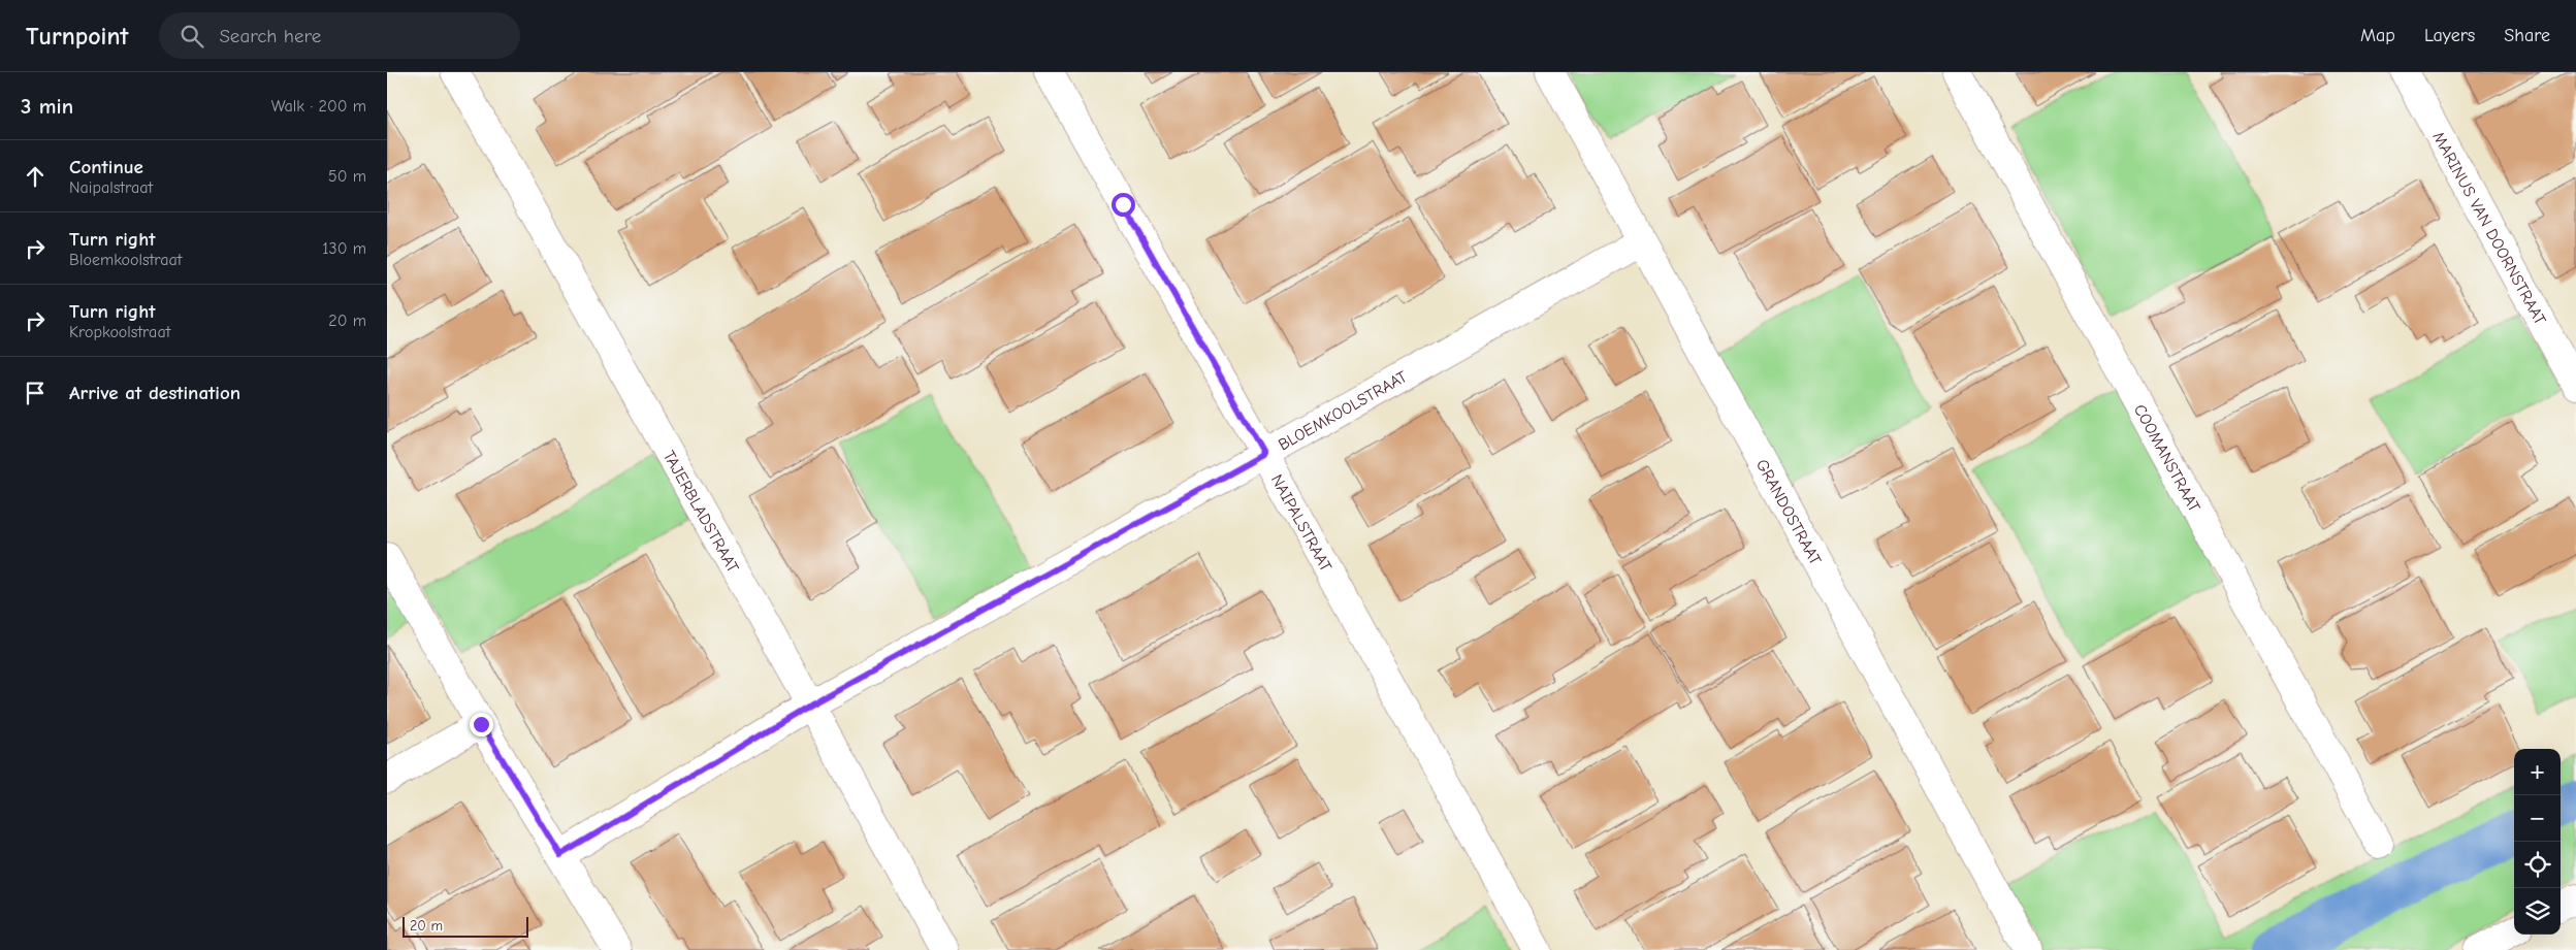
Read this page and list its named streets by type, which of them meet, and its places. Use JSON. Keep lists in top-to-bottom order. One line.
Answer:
{"streets":{"street":["MARINUS VAN DOORNSTRAAT","BLOEMKOOLSTRAAT","COOMANSTRAAT","TAJERBLADSTRAAT","GRANDOSTRAAT","NAIPALSTRAAT"]},"crossings":[["BLOEMKOOLSTRAAT","TAJERBLADSTRAAT"],["BLOEMKOOLSTRAAT","GRANDOSTRAAT"],["BLOEMKOOLSTRAAT","NAIPALSTRAAT"]],"scale_bar":"20 m","page":{"header":"Turnpoint","search":"Search here","nav":["Map","Layers","Share"],"heading":["3 min","Walk · 200 m"],"list":[["Continue","Naipalstraat","50 m"],["Turn right","Bloemkoolstraat","130 m"],["Turn right","Kropkoolstraat","20 m"],"Arrive at destination"],"map_buttons":["+","−"],"scale":"20 m"}}
